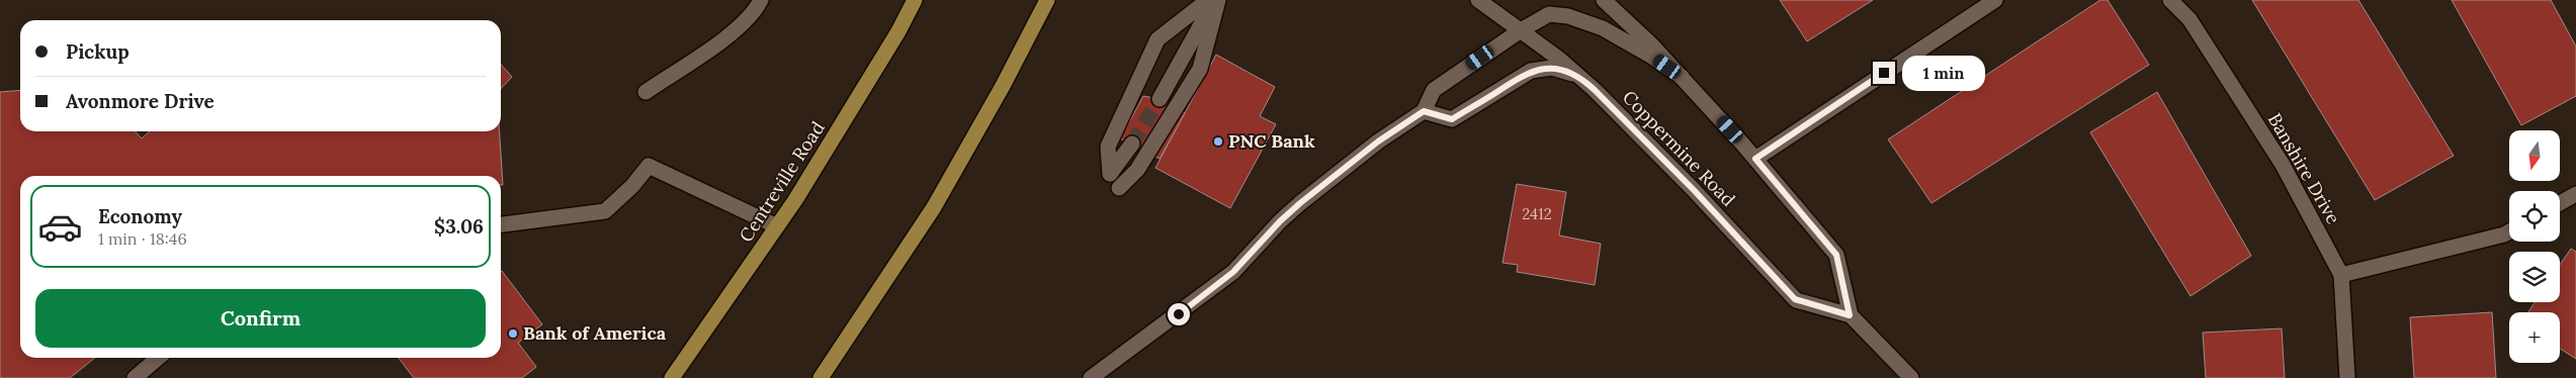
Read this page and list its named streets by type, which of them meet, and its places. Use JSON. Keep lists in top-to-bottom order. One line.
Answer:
{"streets":{"main road":["Centreville Road"],"street":["Coppermine Road","Banshire Drive"]},"places":["PNC Bank","Bank of America"],"house_numbers":["2412"],"north":"bottom","page":{"banner":["Pickup","Avonmore Drive"],"bubble":"1 min","map_buttons":"+","list":[{"name":"Economy","note":"1 min · 18:46","value":"$3.06"}],"buttons":"Confirm"}}
